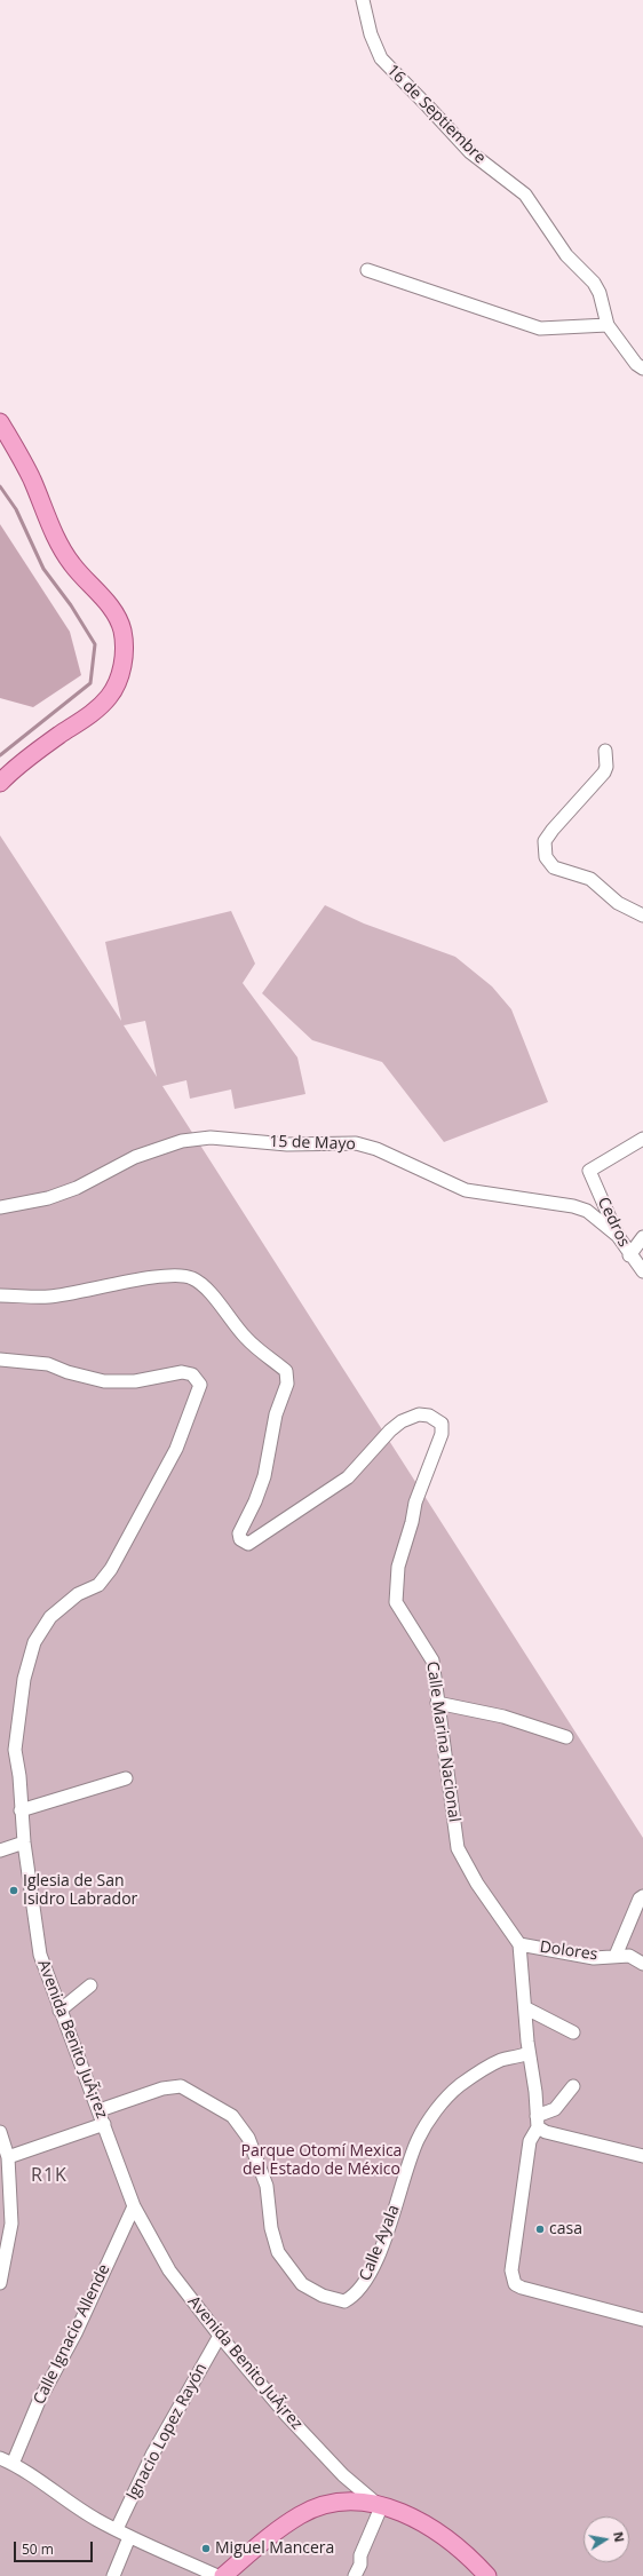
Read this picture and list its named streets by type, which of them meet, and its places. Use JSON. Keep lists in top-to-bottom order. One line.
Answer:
{"streets":{"street":["16 de Septiembre","15 de Mayo","Cedros","Calle Marina Nacional","Dolores","Avenida Benito JuÃ¡rez","Calle Ayala","Calle Ignacio Allende","Ignacio Lopez Rayón"]},"crossings":[["15 de Mayo","Cedros"],["Calle Marina Nacional","Dolores"],["Calle Marina Nacional","Calle Ayala"],["Avenida Benito JuÃ¡rez","Calle Ayala"],["Avenida Benito JuÃ¡rez","Calle Ignacio Allende"],["Avenida Benito JuÃ¡rez","Ignacio Lopez Rayón"]],"districts":["R1K"],"parks":["Parque Otomí Mexica del Estado de México"],"places":["Iglesia de San Isidro Labrador","casa","Miguel Mancera"],"scale_bar":"50 m","north":"right"}
